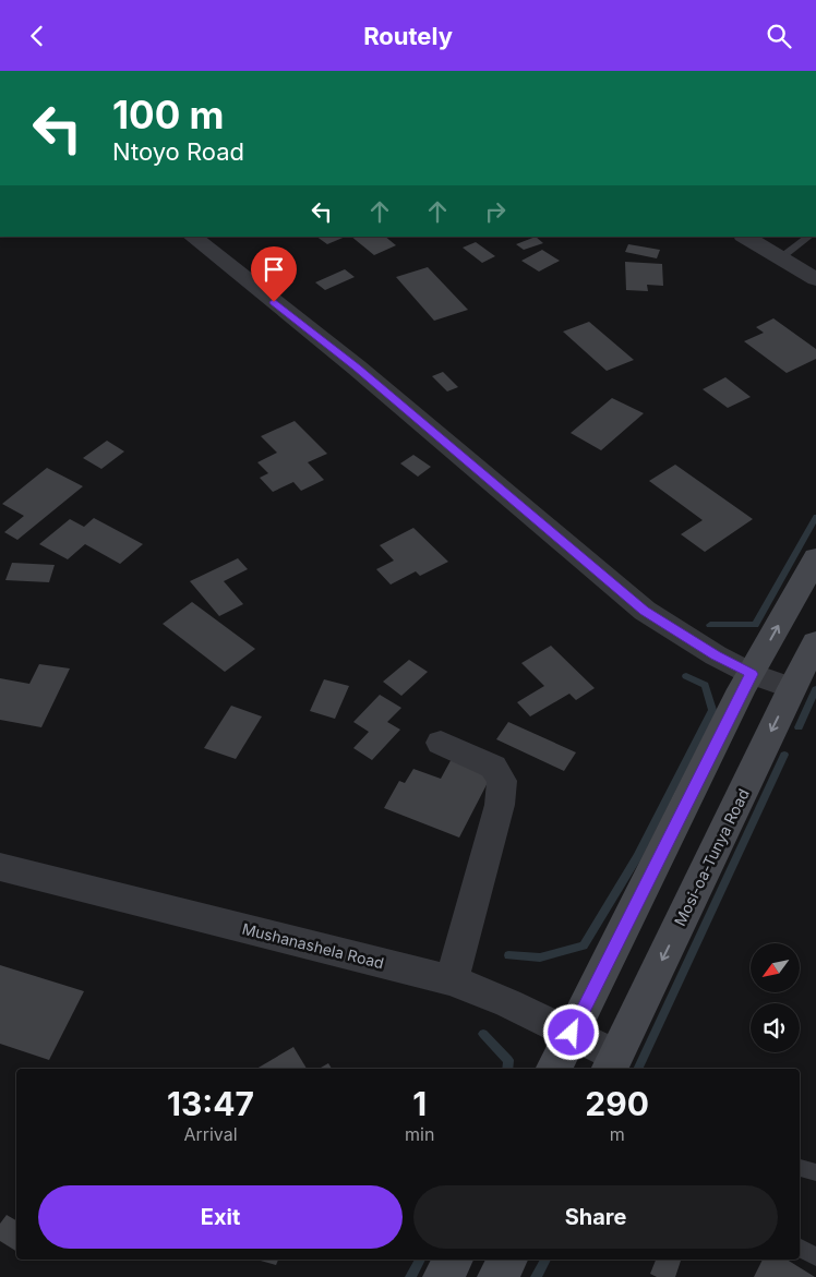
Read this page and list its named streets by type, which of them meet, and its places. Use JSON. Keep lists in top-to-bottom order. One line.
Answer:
{"streets":{"main road":["Mosi-oa-Tunya Road"],"street":["Mushanashela Road"]},"crossings":[["Mosi-oa-Tunya Road","Mushanashela Road"]],"north":"bottom left","page":{"header":"Routely","turn":["100 m","Ntoyo Road"],"eta":["13:47","Arrival","1","min","290","m"],"buttons":["Exit","Share"]}}
